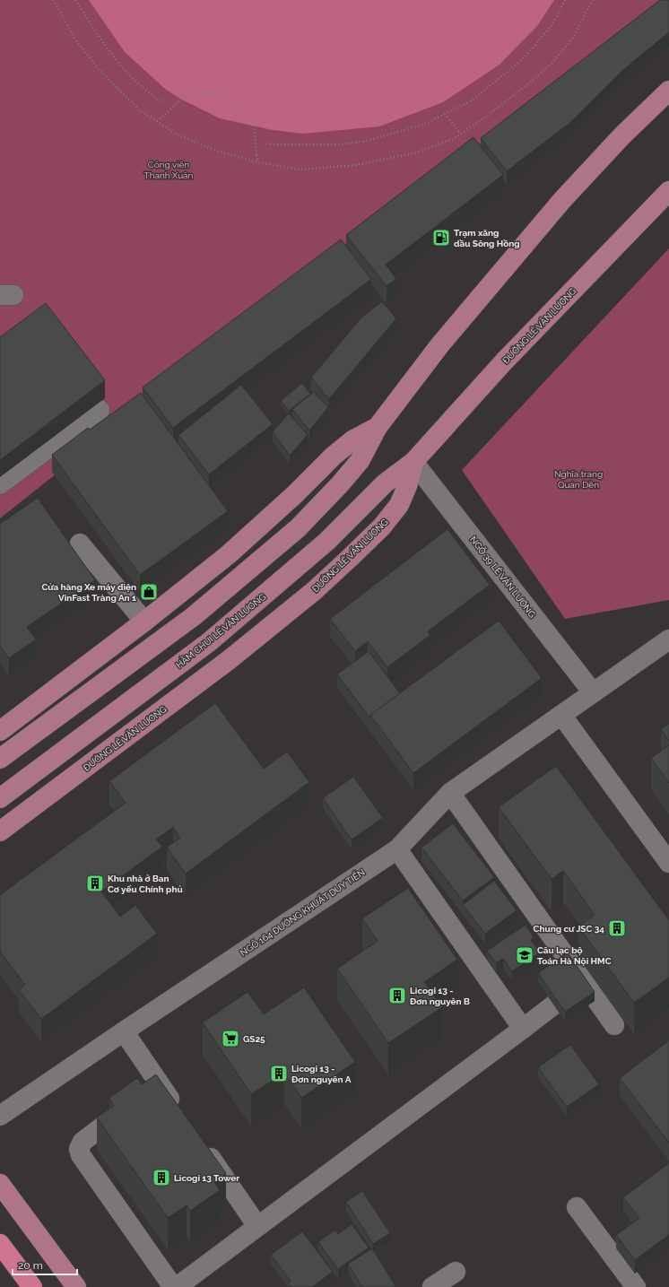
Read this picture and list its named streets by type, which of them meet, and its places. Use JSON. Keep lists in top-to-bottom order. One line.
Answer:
{"streets":{"main road":["ĐƯỜNG LÊ VĂN LƯƠNG","HẦM CHUI LÊ VĂN LƯƠNG"],"street":["NGÕ 39 LÊ VĂN LƯƠNG","NGÕ 164 ĐƯỜNG KHUẤT DUY TIẾN"]},"crossings":[["ĐƯỜNG LÊ VĂN LƯƠNG","NGÕ 39 LÊ VĂN LƯƠNG"],["ĐƯỜNG LÊ VĂN LƯƠNG","HẦM CHUI LÊ VĂN LƯƠNG"],["NGÕ 39 LÊ VĂN LƯƠNG","HẦM CHUI LÊ VĂN LƯƠNG"],["NGÕ 39 LÊ VĂN LƯƠNG","NGÕ 164 ĐƯỜNG KHUẤT DUY TIẾN"]],"parks":["Công viên Thanh Xuân","Nghĩa trang Quán Dền"],"places":{"fuel station":["Trạm xăng dầu Sông Hồng"],"shop":["Cửa hàng Xe máy điện VinFast Tràng An 1"],"building":["Khu nhà ở Ban Cơ yếu Chính phủ","Chung cư JSC 34","Licogi 13 - Đơn nguyên B","Licogi 13 - Đơn nguyên A","Licogi 13 Tower"],"school or university":["Câu lạc bộ Toán Hà Nội HMC"],"supermarket":["GS25"]},"scale_bar":"20 m"}
